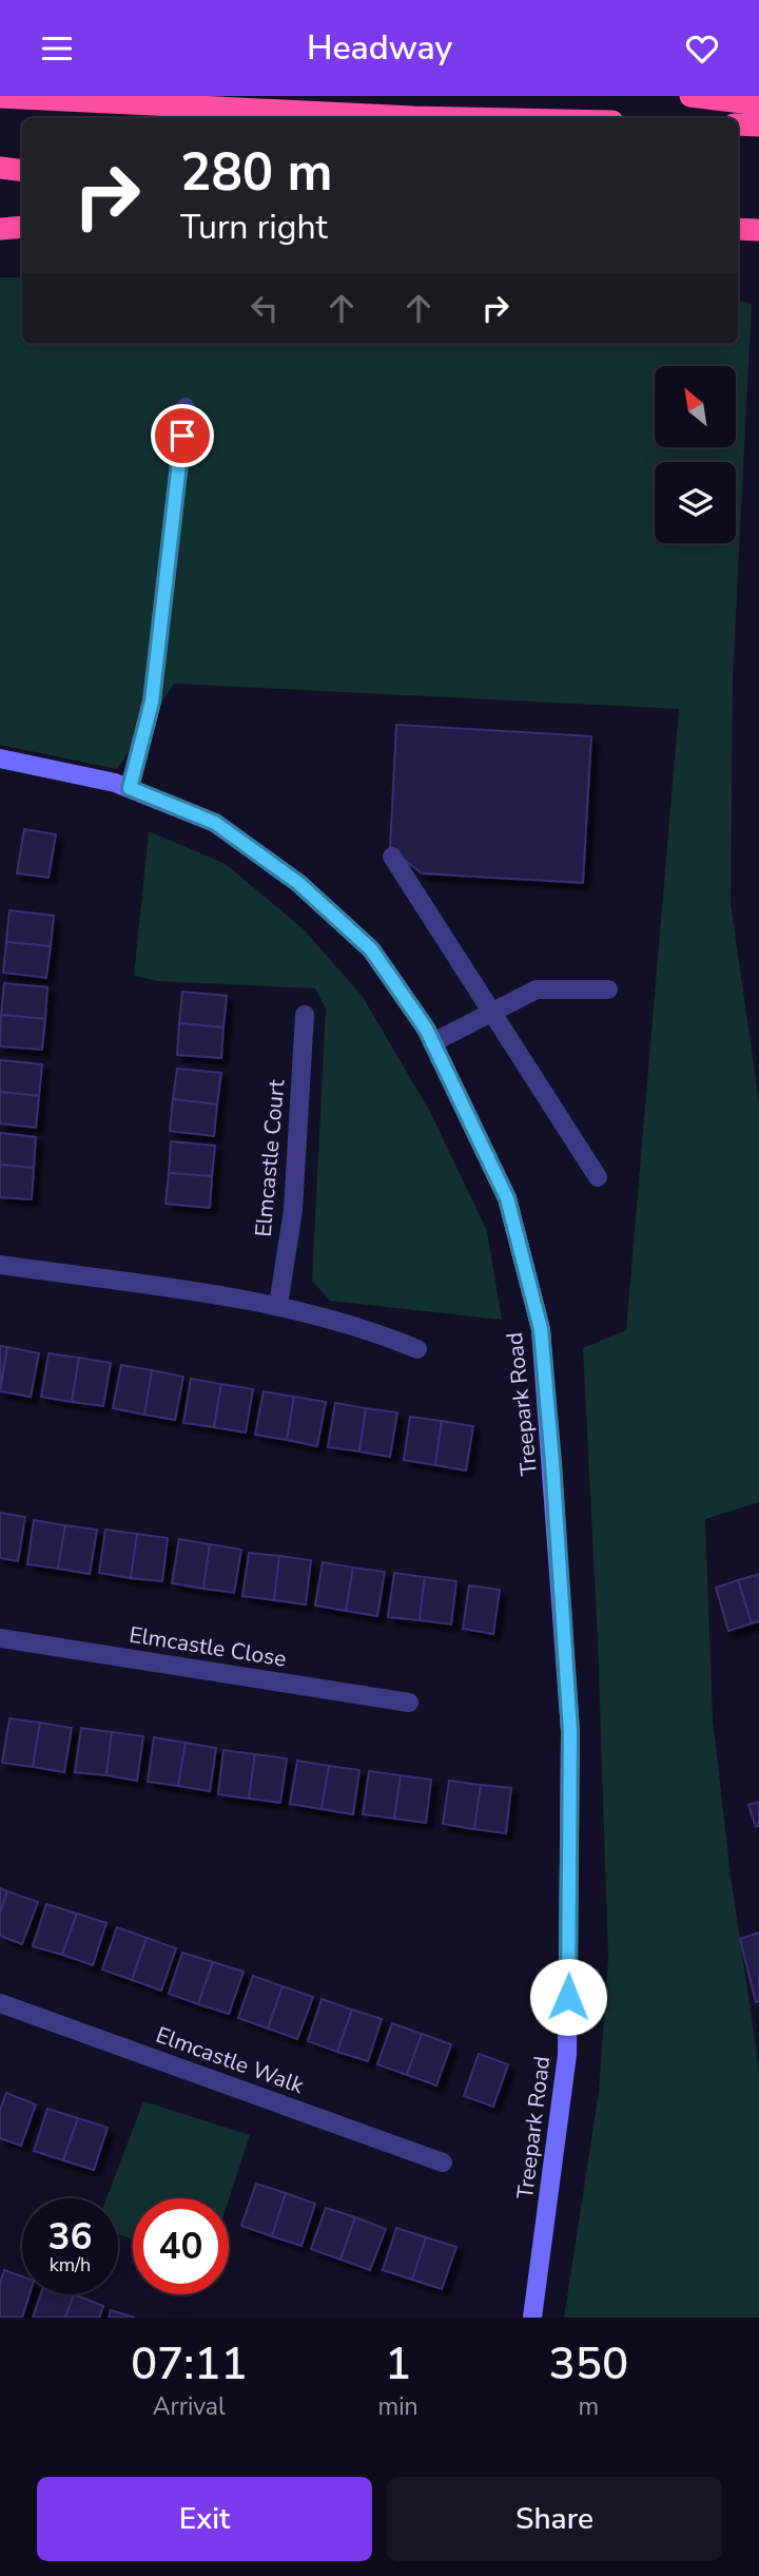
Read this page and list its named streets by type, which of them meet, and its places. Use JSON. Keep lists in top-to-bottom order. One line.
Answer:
{"streets":{"street":["Elmcastle Court","Treepark Road","Elmcastle Close","Elmcastle Walk"]},"north":"top left","page":{"header":"Headway","turn":["280 m","Turn right"],"speed":"36 km/h","limit":"40","eta":["07:11","Arrival","1","min","350","m"],"buttons":["Exit","Share"]}}
